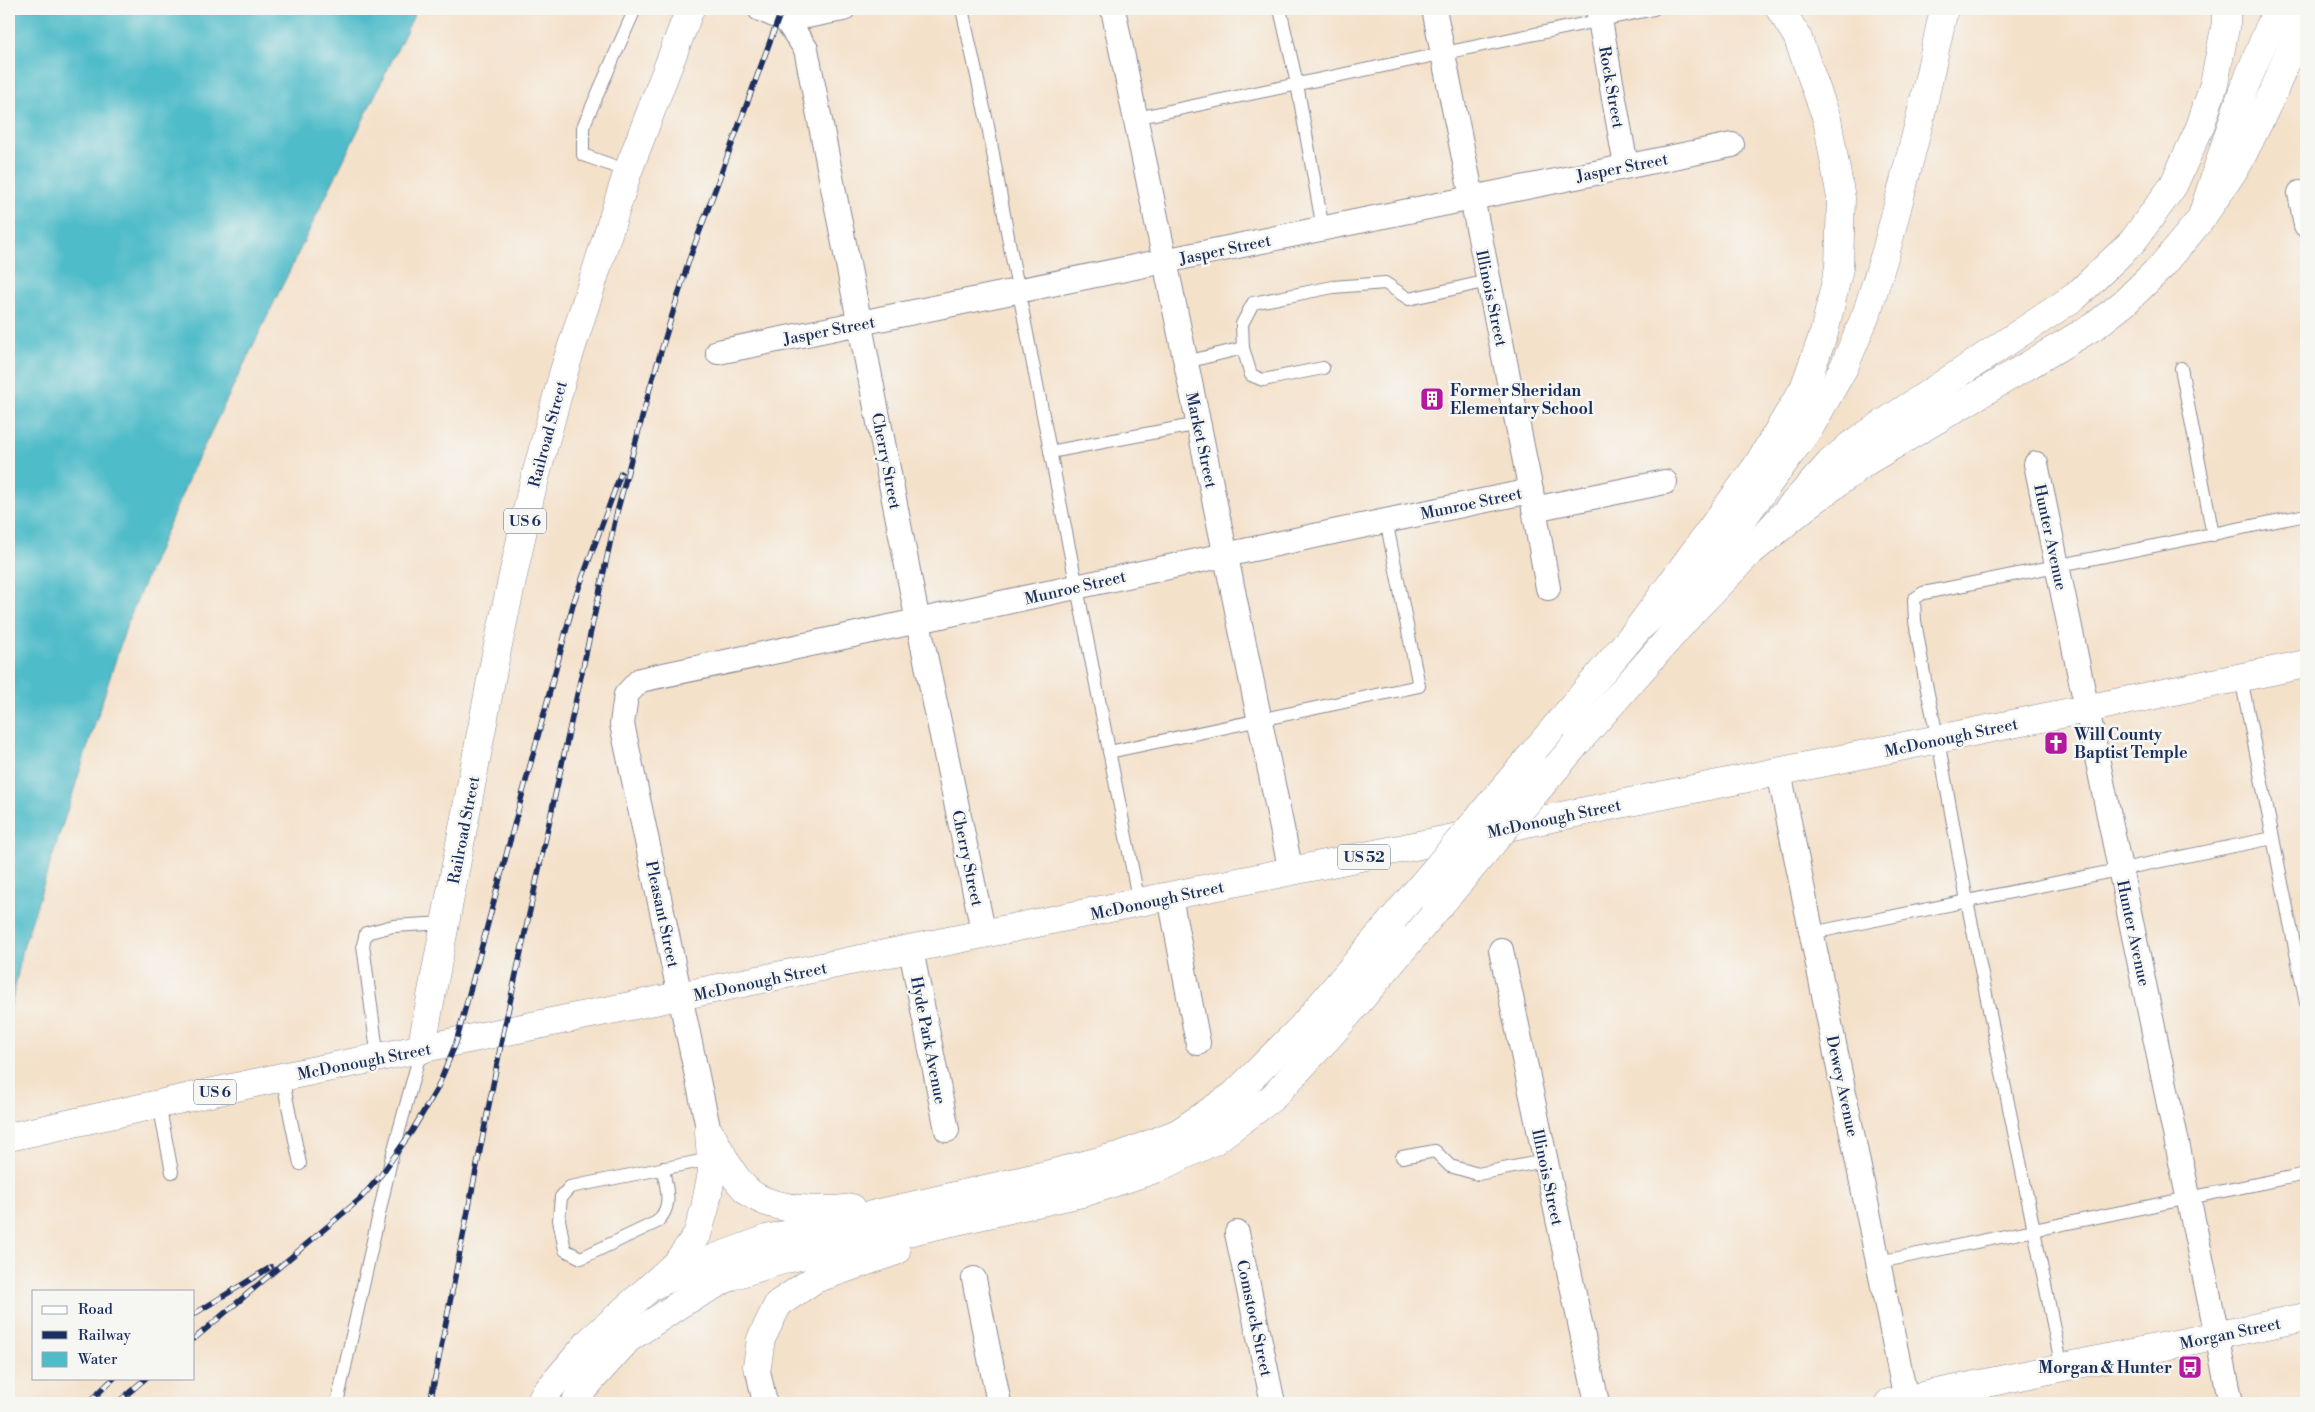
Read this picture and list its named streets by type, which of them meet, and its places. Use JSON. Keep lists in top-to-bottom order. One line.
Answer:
{"streets":{"main road":["Railroad Street","US 6","McDonough Street","US 52","Morgan Street"],"street":["Rock Street","Jasper Street","Illinois Street","Market Street","Cherry Street","Munroe Street","Hunter Avenue","Pleasant Street","Hyde Park Avenue","Dewey Avenue","Comstock Street"]},"crossings":[["Rock Street","Jasper Street"],["Jasper Street","Illinois Street"],["Jasper Street","Market Street"],["Jasper Street","Cherry Street"],["Illinois Street","Munroe Street"],["Railroad Street","McDonough Street"],["Market Street","Munroe Street"],["Market Street","McDonough Street"],["Cherry Street","Munroe Street"],["Cherry Street","McDonough Street"],["Munroe Street","Pleasant Street"],["Hunter Avenue","McDonough Street"],["Hunter Avenue","Morgan Street"],["McDonough Street","Pleasant Street"],["McDonough Street","Hyde Park Avenue"],["McDonough Street","Dewey Avenue"],["Dewey Avenue","Morgan Street"]],"places":{"building":["Former Sheridan Elementary School"],"church":["Will County Baptist Temple"],"bus stop":["Morgan & Hunter"]},"legend":["Road","Railway","Water"]}
